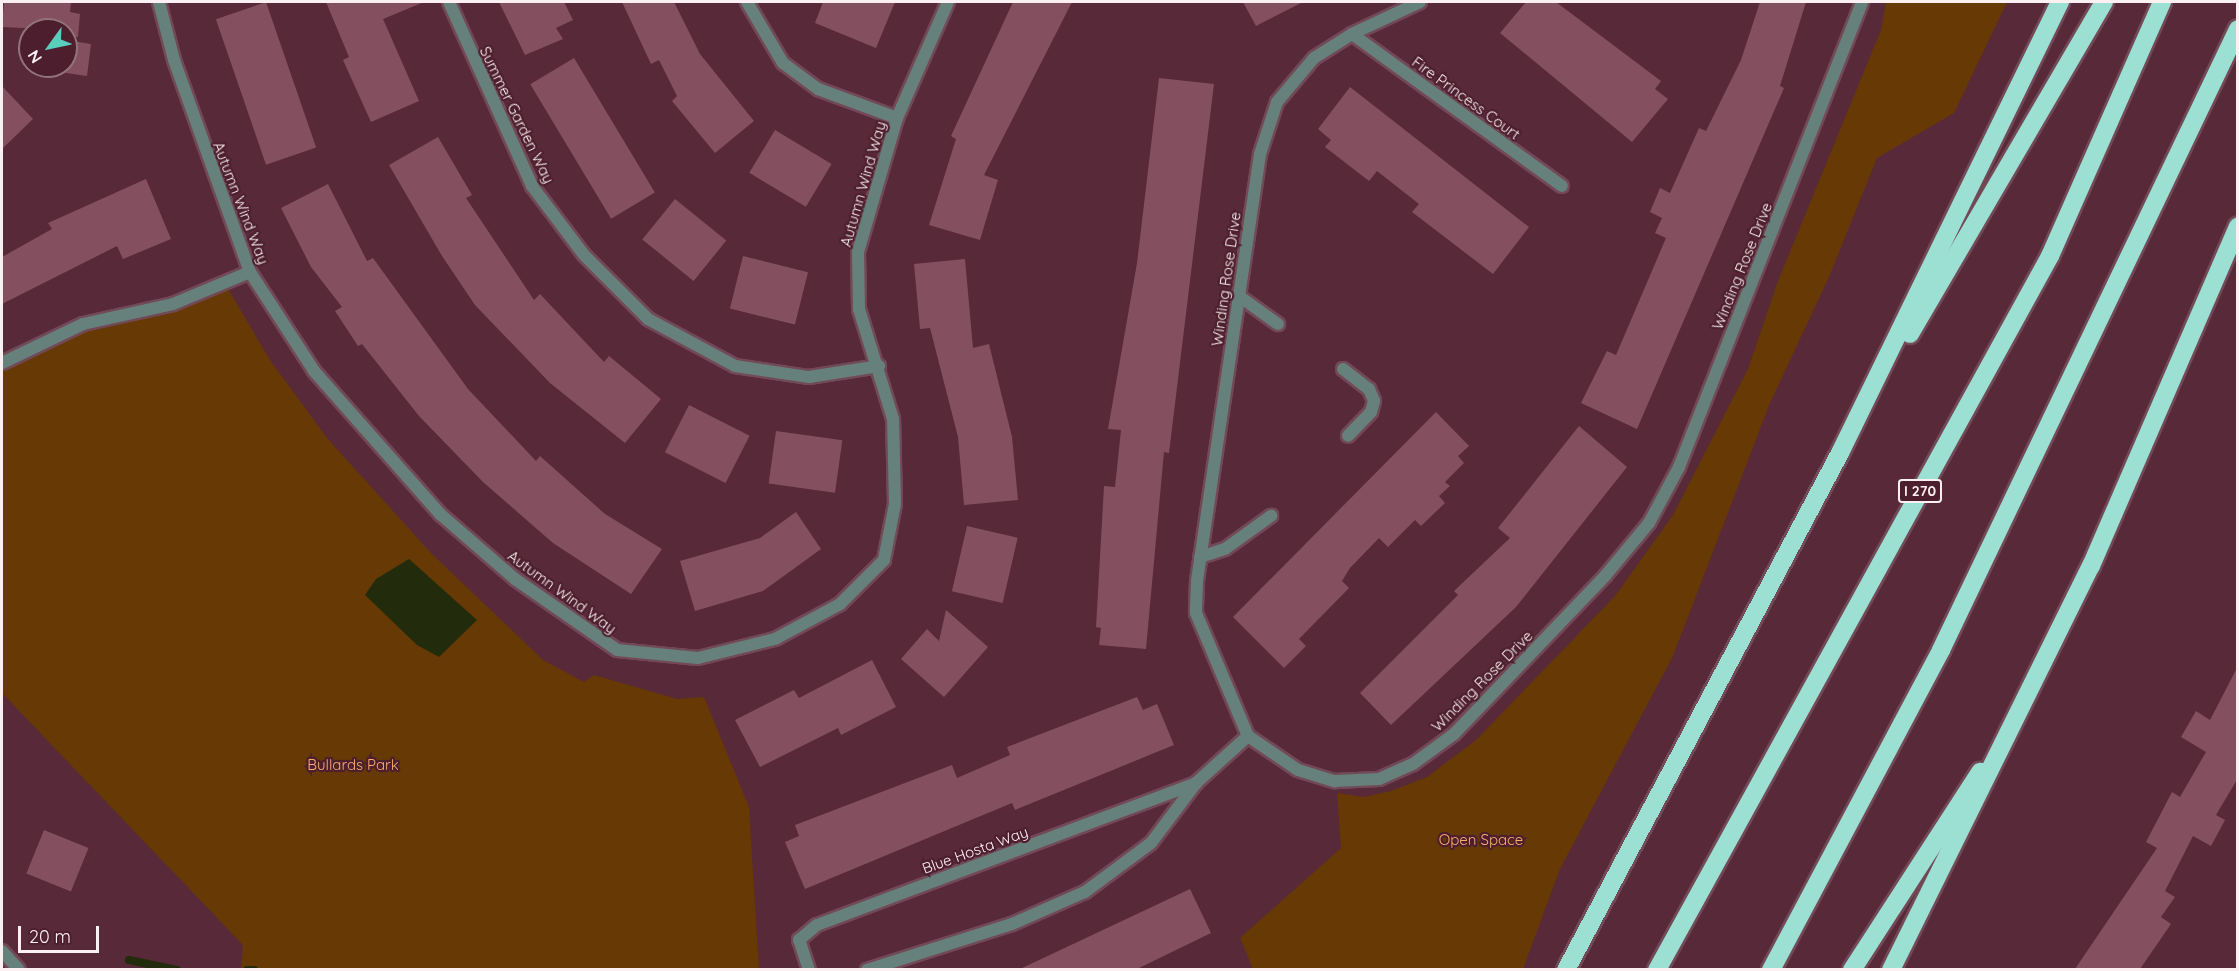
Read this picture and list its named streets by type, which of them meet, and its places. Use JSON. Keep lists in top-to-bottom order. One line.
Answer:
{"streets":{"highway":["I 270"],"street":["Fire Princess Court","Summer Garden Way","Autumn Wind Way","Winding Rose Drive","Blue Hosta Way"]},"crossings":[["Fire Princess Court","Winding Rose Drive"],["Summer Garden Way","Autumn Wind Way"],["Winding Rose Drive","Blue Hosta Way"]],"parks":["Bullards Park","Open Space"],"scale_bar":"20 m","north":"bottom left"}
